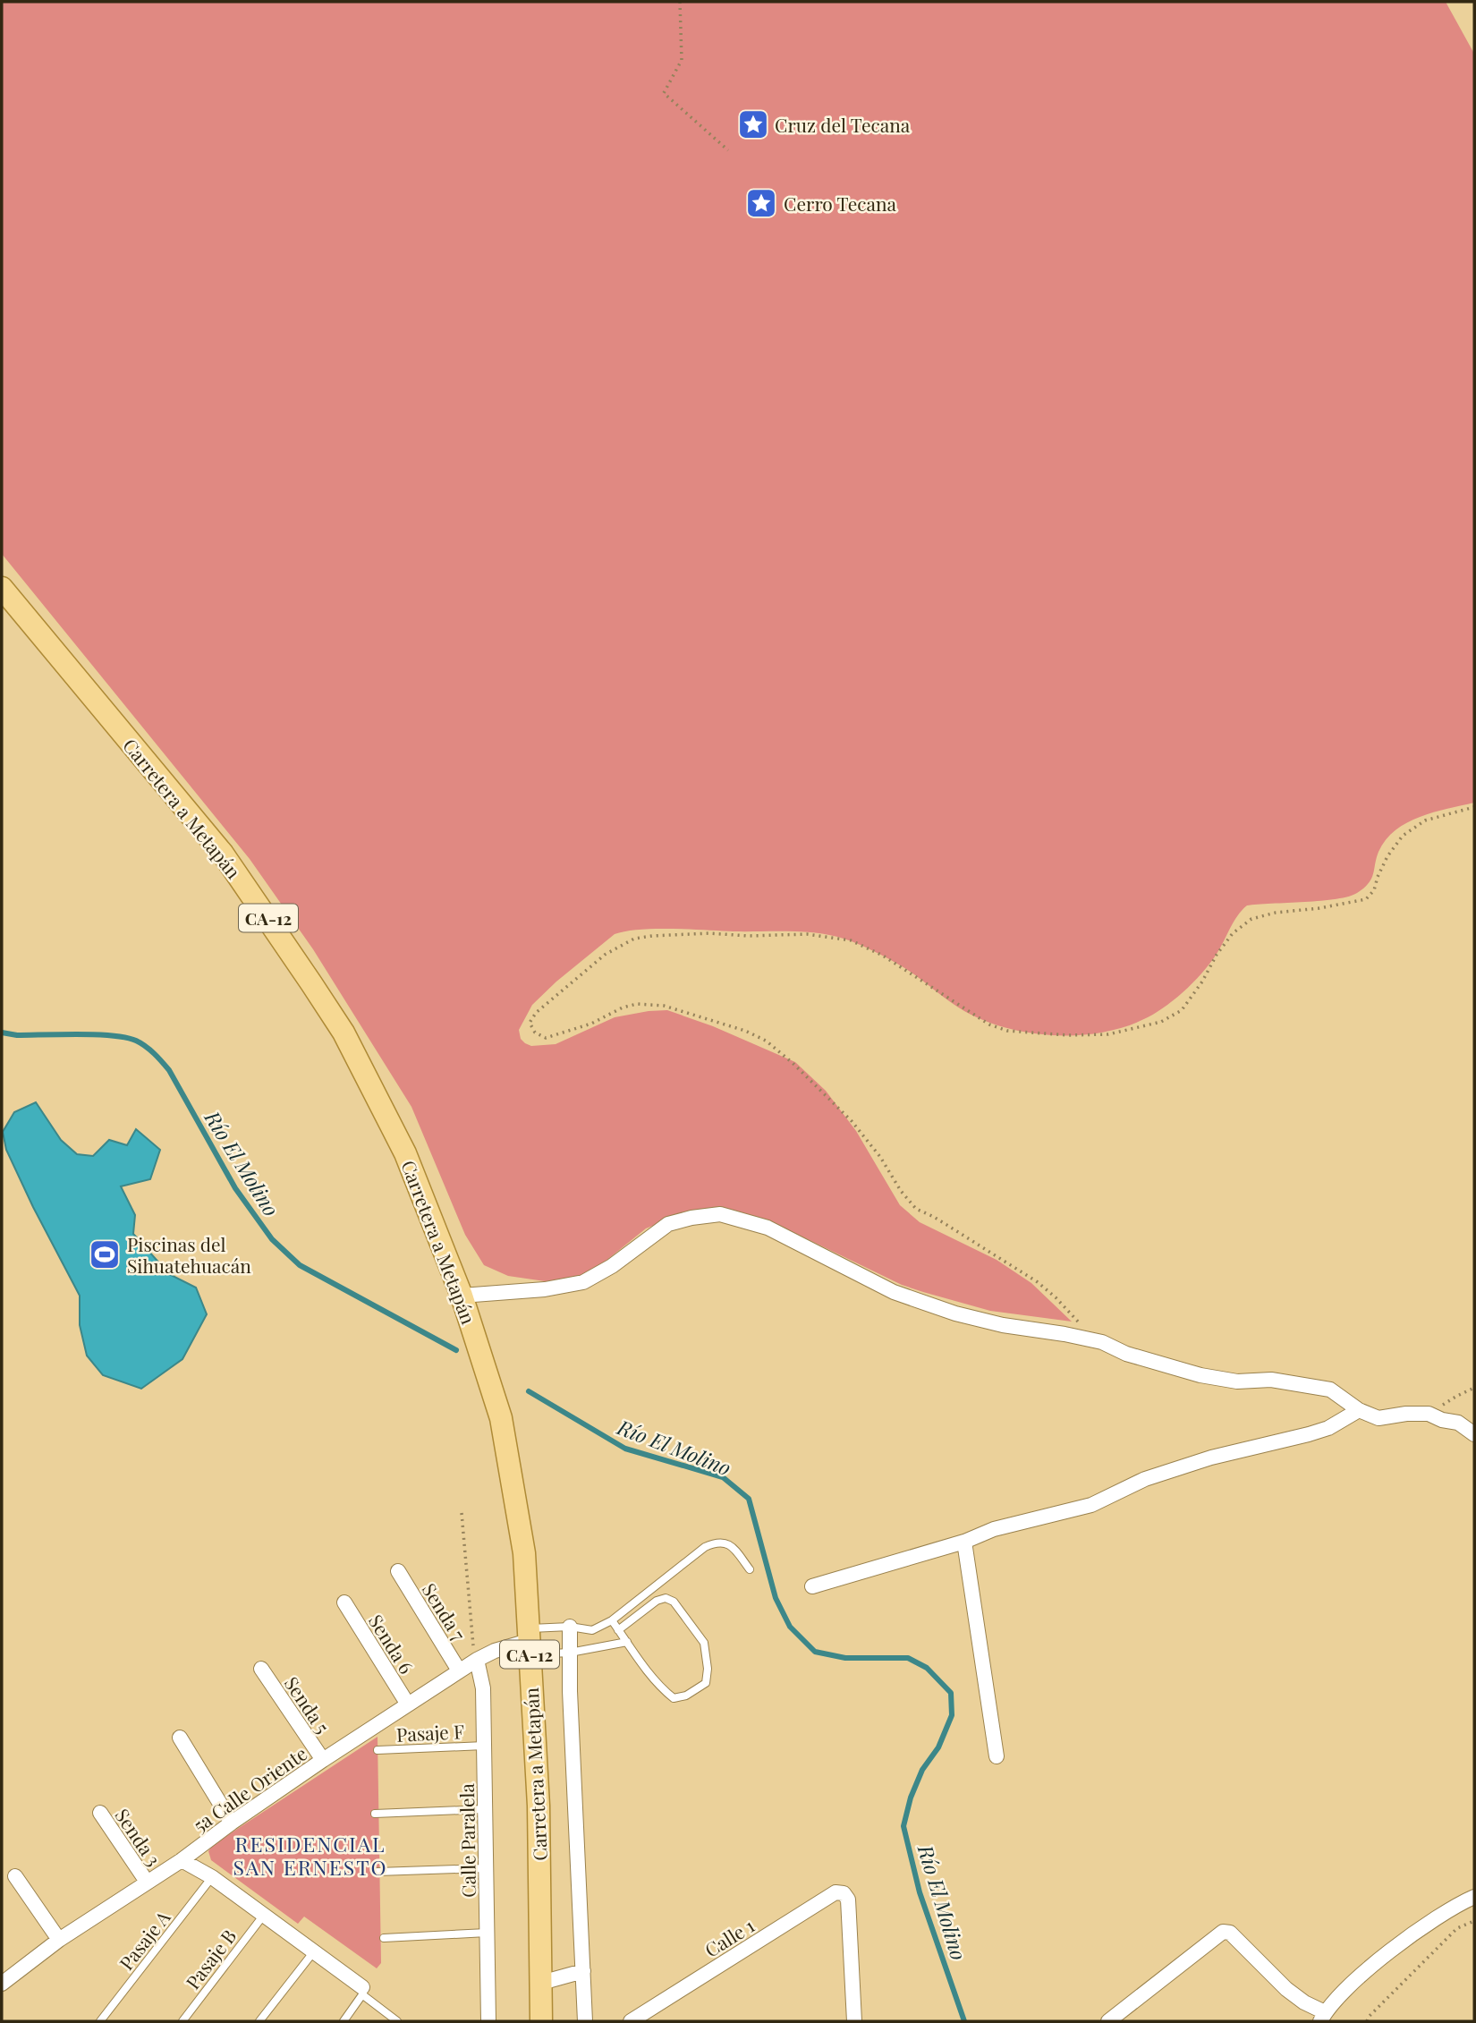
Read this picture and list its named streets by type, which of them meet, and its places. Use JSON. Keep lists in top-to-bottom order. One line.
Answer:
{"streets":{"main road":["Carretera a Metapán","CA-12"],"street":["Senda 7","Senda 6","Senda 5","5a Calle Oriente","Senda 3","Calle Paralela","Calle 1"],"lane":["Pasaje F","Pasaje A","Pasaje B"]},"crossings":[["Carretera a Metapán","5a Calle Oriente"],["Senda 7","5a Calle Oriente"],["Senda 6","5a Calle Oriente"],["Senda 5","5a Calle Oriente"],["Pasaje F","Calle Paralela"],["5a Calle Oriente","Senda 3"],["5a Calle Oriente","Calle Paralela"]],"districts":["RESIDENCIAL SAN ERNESTO"],"water":["Río El Molino"],"places":{"place":["Cruz del Tecana","Cerro Tecana"],"sports":["Piscinas del Sihuatehuacán"]}}
